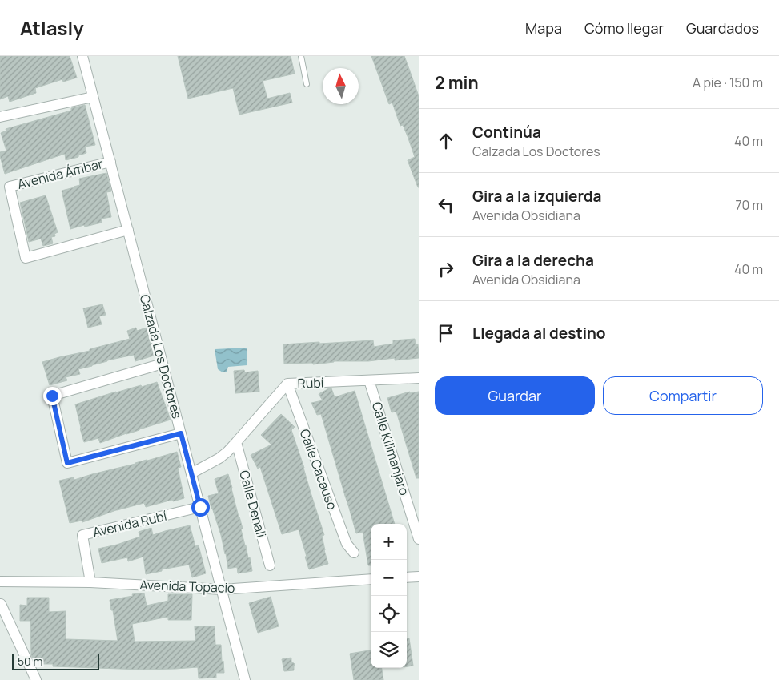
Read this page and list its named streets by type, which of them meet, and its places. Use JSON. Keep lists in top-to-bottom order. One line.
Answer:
{"streets":{"street":["Avenida Ámbar","Calzada Los Doctores","Rubí","Calle Kilimanjaro","Calle Cacauso","Calle Denali","Avenida Rubí","Avenida Topacio"]},"crossings":[["Avenida Ámbar","Calzada Los Doctores"],["Calzada Los Doctores","Rubí"],["Calzada Los Doctores","Avenida Rubí"],["Calzada Los Doctores","Avenida Topacio"],["Rubí","Calle Kilimanjaro"],["Rubí","Calle Cacauso"],["Rubí","Calle Denali"],["Avenida Rubí","Avenida Topacio"]],"scale_bar":"50 m","north":"top","page":{"header":"Atlasly","nav":["Mapa","Cómo llegar","Guardados"],"heading":["2 min","A pie · 150 m"],"list":[["Continúa","Calzada Los Doctores","40 m"],["Gira a la izquierda","Avenida Obsidiana","70 m"],["Gira a la derecha","Avenida Obsidiana","40 m"],"Llegada al destino"],"buttons":["Guardar","Compartir"],"map_buttons":["+","−"],"scale":"50 m"}}
